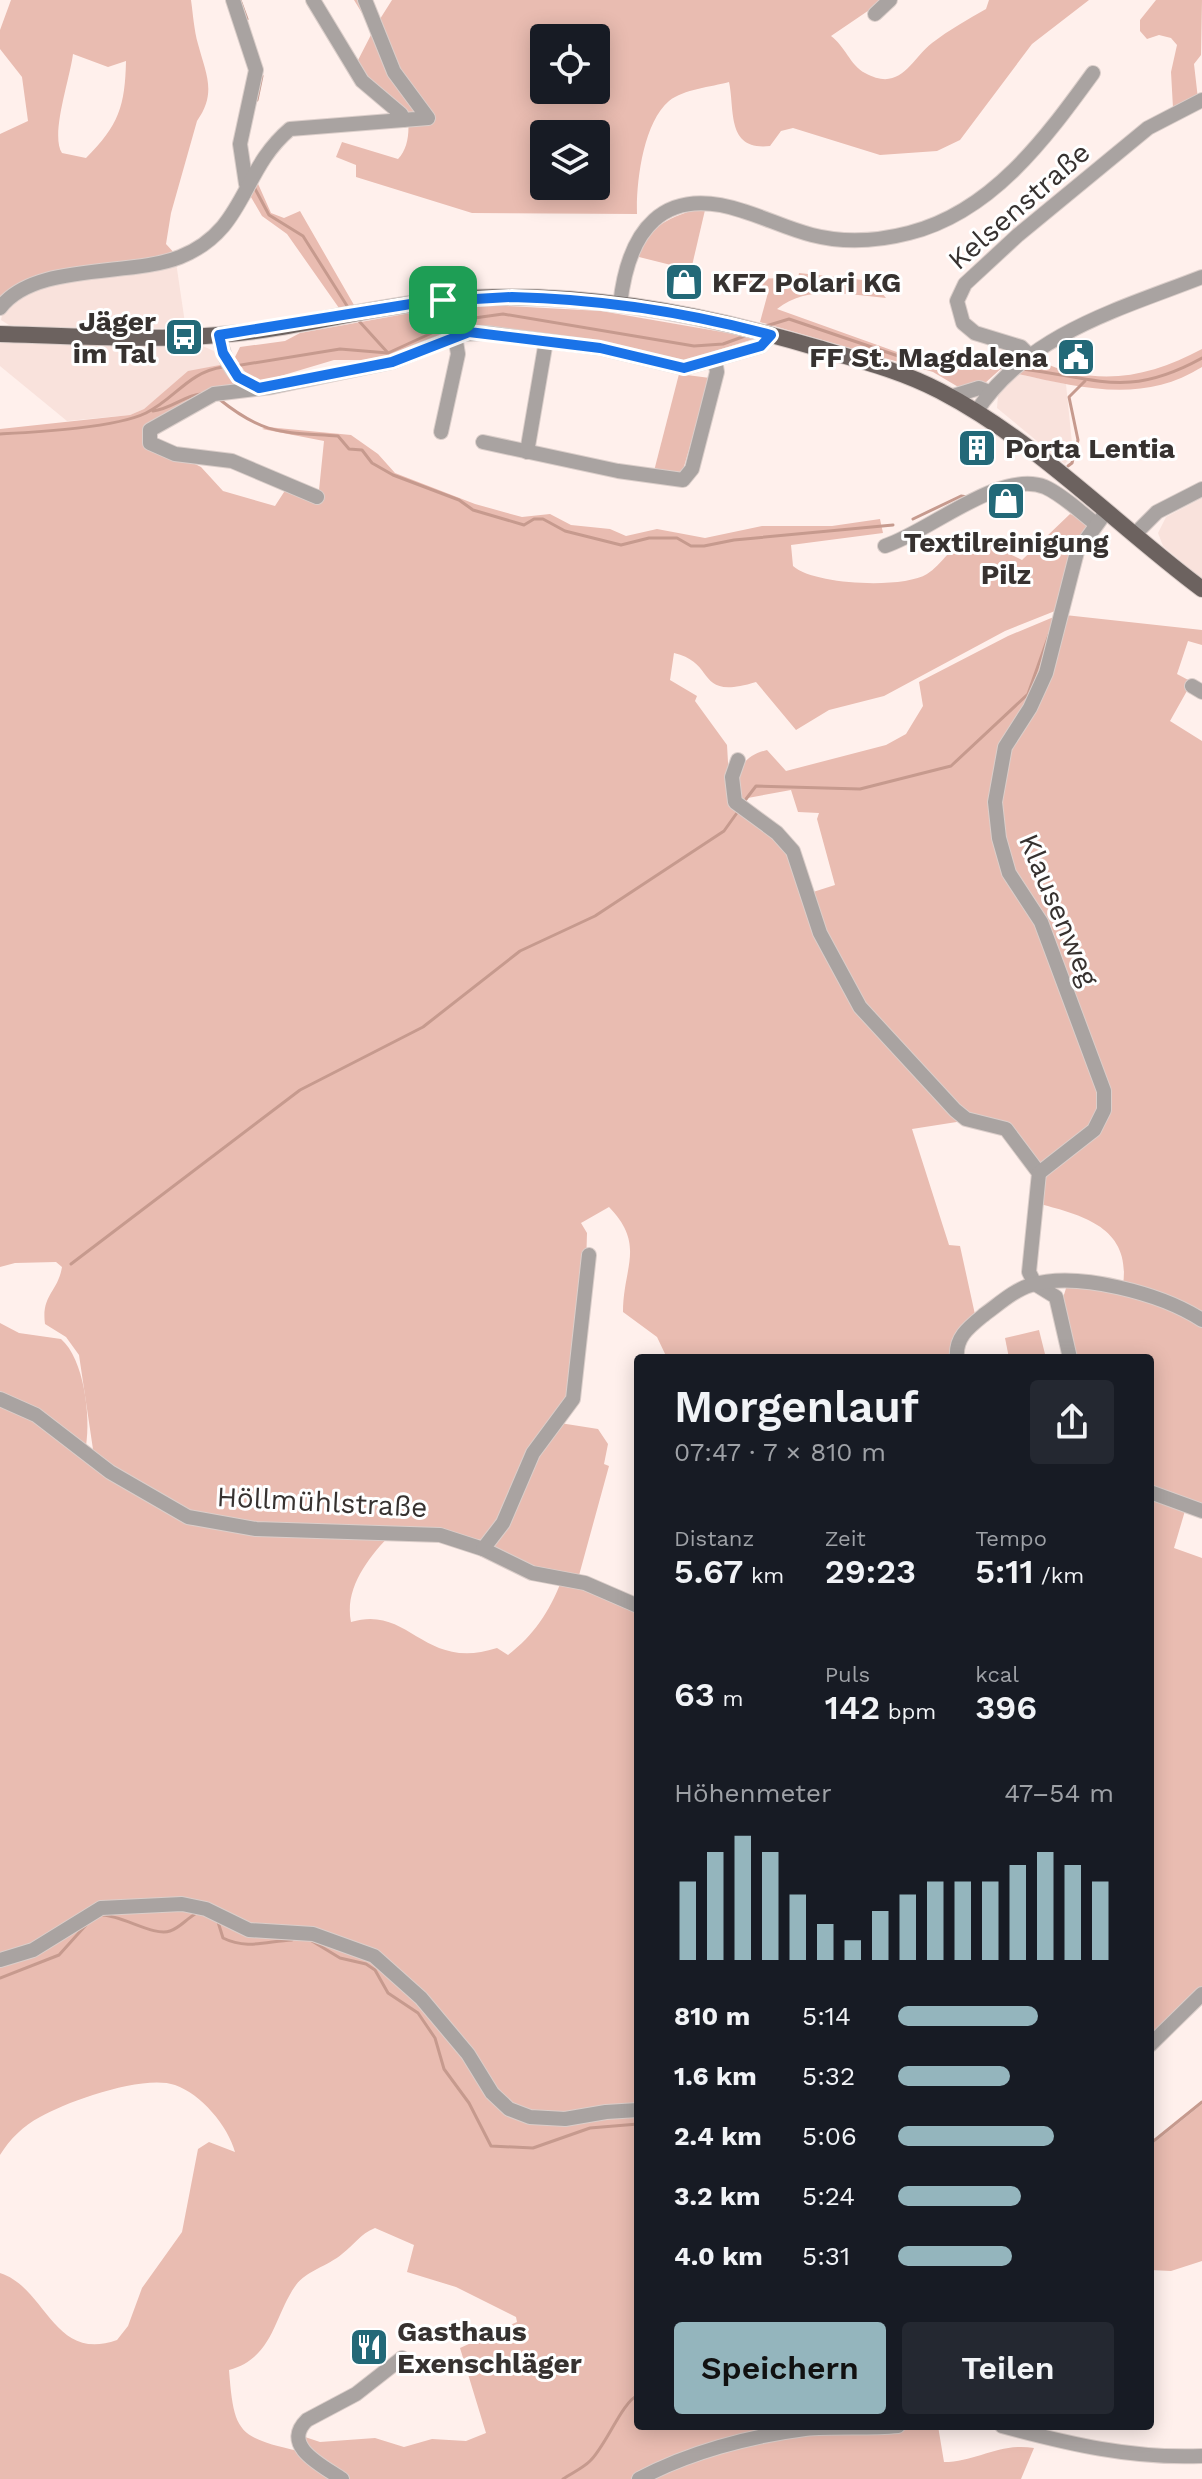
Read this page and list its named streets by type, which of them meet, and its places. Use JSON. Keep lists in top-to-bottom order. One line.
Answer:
{"streets":{"street":["Kelsenstraße","Klausenweg","Höllmühlstraße"]},"places":{"shop":["KFZ Polari KG","Textilreinigung Pilz"],"bus stop":["Jäger im Tal"],"public building":["FF St. Magdalena"],"building":["Porta Lentia"],"restaurant":["Gasthaus Exenschläger"]},"page":{"heading":["Morgenlauf","07:47 · 7 × 810 m"],"stats":[["Distanz","5.67 km"],["Zeit","29:23"],["Tempo","5:11 /km"],["63 m"],["Puls","142 bpm"],["kcal","396"]],"chart":["Höhenmeter","47–54 m"],"list":[{"name":"810 m","note":"5:14"},{"name":"1.6 km","note":"5:32"},{"name":"2.4 km","note":"5:06"},{"name":"3.2 km","note":"5:24"},{"name":"4.0 km","note":"5:31"}],"buttons":["Speichern","Teilen"]}}
